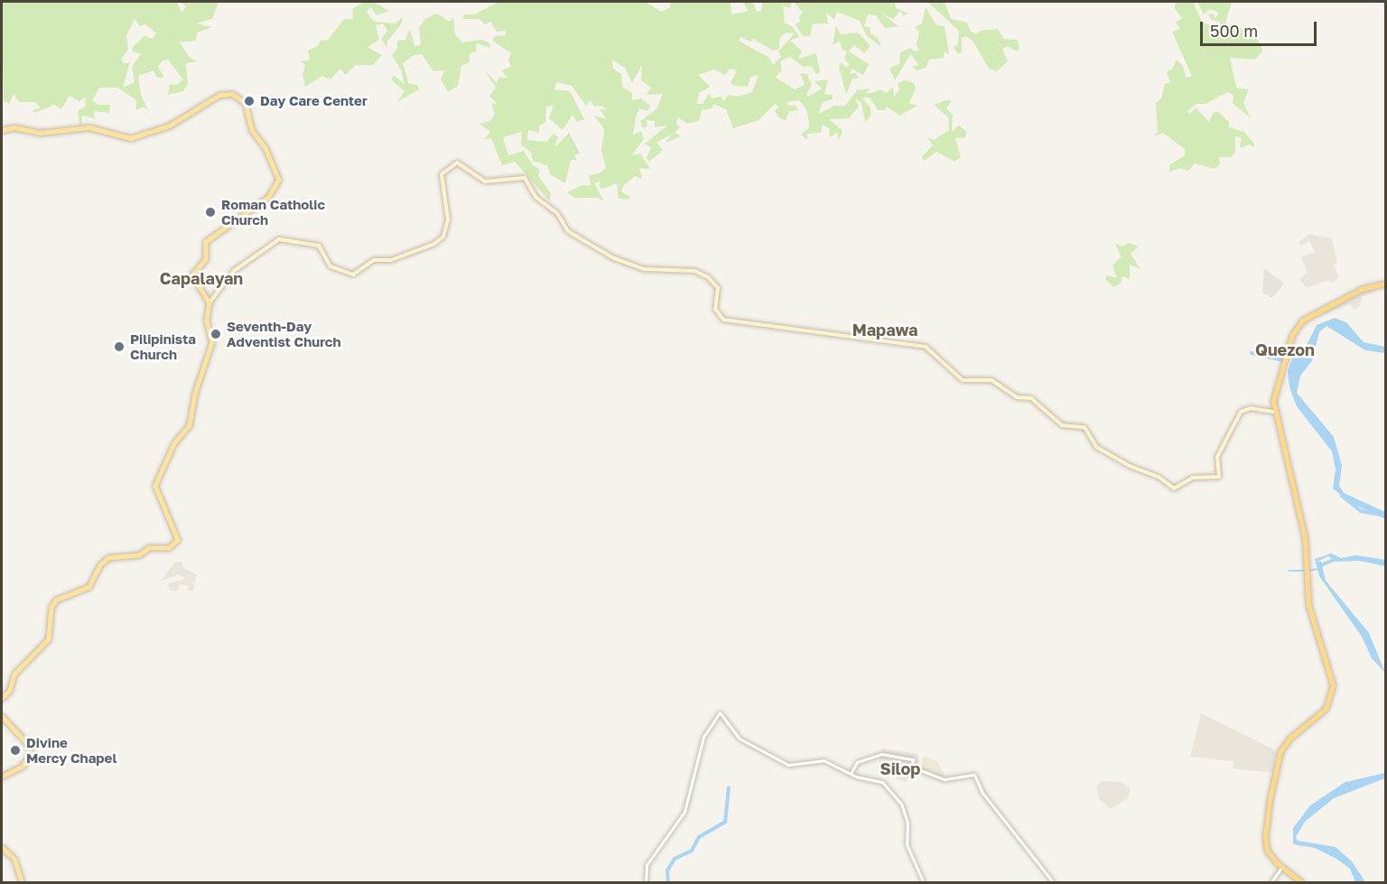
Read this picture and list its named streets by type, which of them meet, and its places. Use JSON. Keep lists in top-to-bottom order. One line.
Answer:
{"districts":["Capalayan","Mapawa","Quezon","Silop"],"places":["Day Care Center","Roman Catholic Church","Seventh-Day Adventist Church","Pilipinista Church","Divine Mercy Chapel"],"scale_bar":"500 m"}
